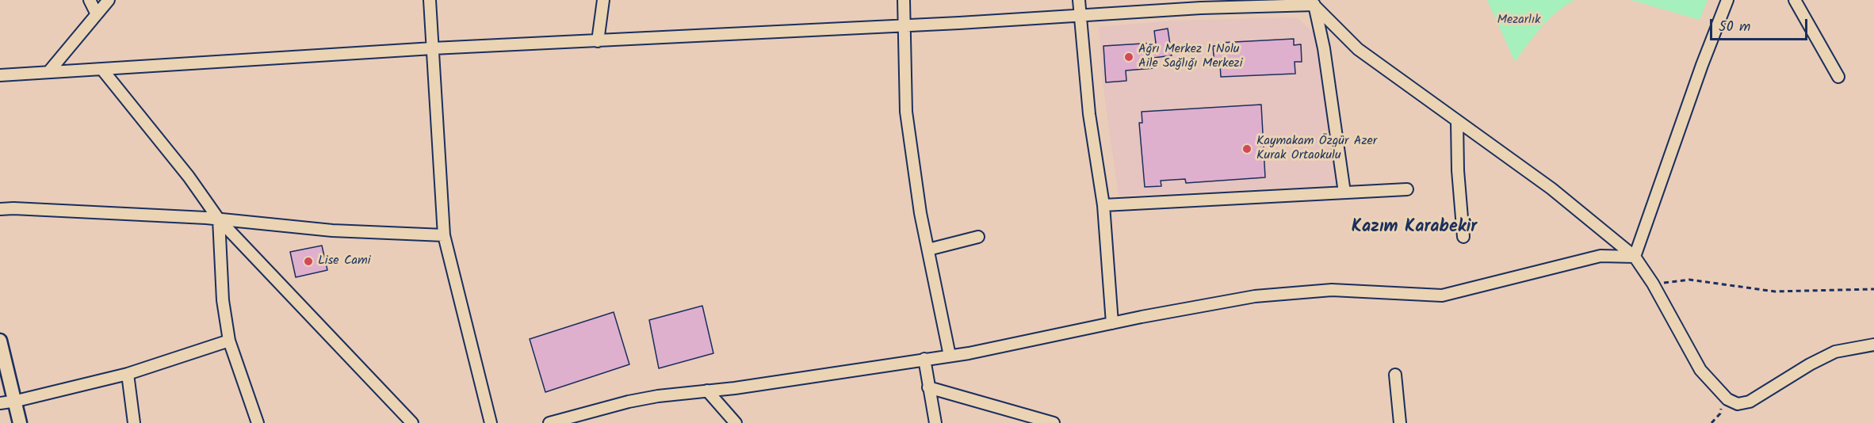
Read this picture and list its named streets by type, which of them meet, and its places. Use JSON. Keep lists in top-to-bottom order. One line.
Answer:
{"districts":["Kazım Karabekir"],"parks":["Mezarlık"],"places":["Ağrı Merkez 1 Nolu Aile Sağlığı Merkezi","Kaymakam Özgür Azer Kurak Ortaokulu","Lise Cami"],"scale_bar":"50 m"}
